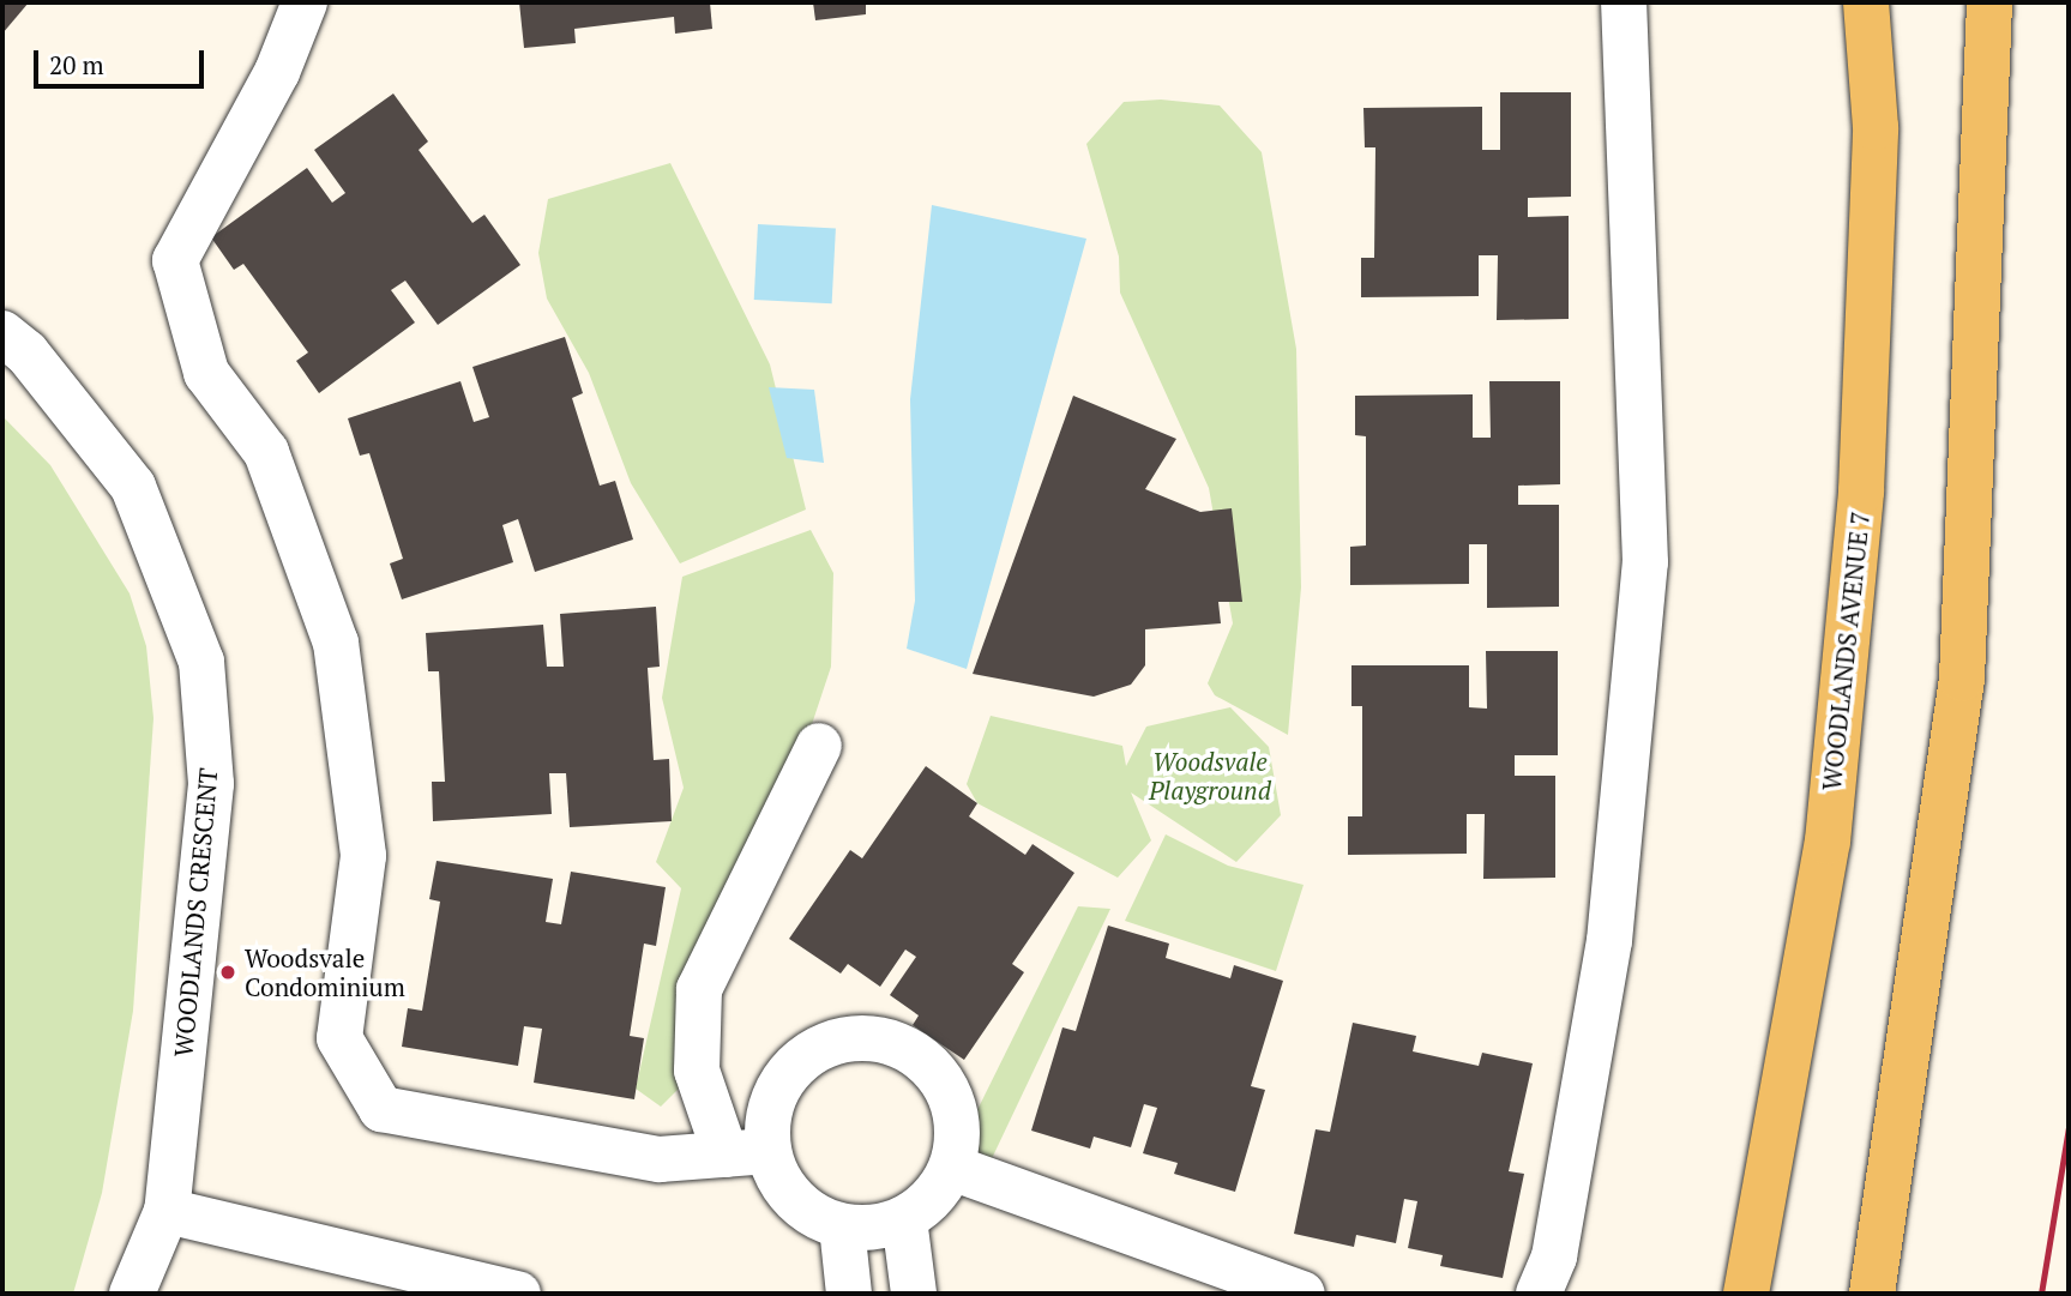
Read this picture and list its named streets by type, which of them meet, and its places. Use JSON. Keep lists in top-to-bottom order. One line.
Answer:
{"streets":{"main road":["WOODLANDS AVENUE 7"],"street":["WOODLANDS CRESCENT"]},"parks":["Woodsvale Playground"],"places":["Woodsvale Condominium"],"scale_bar":"20 m"}
